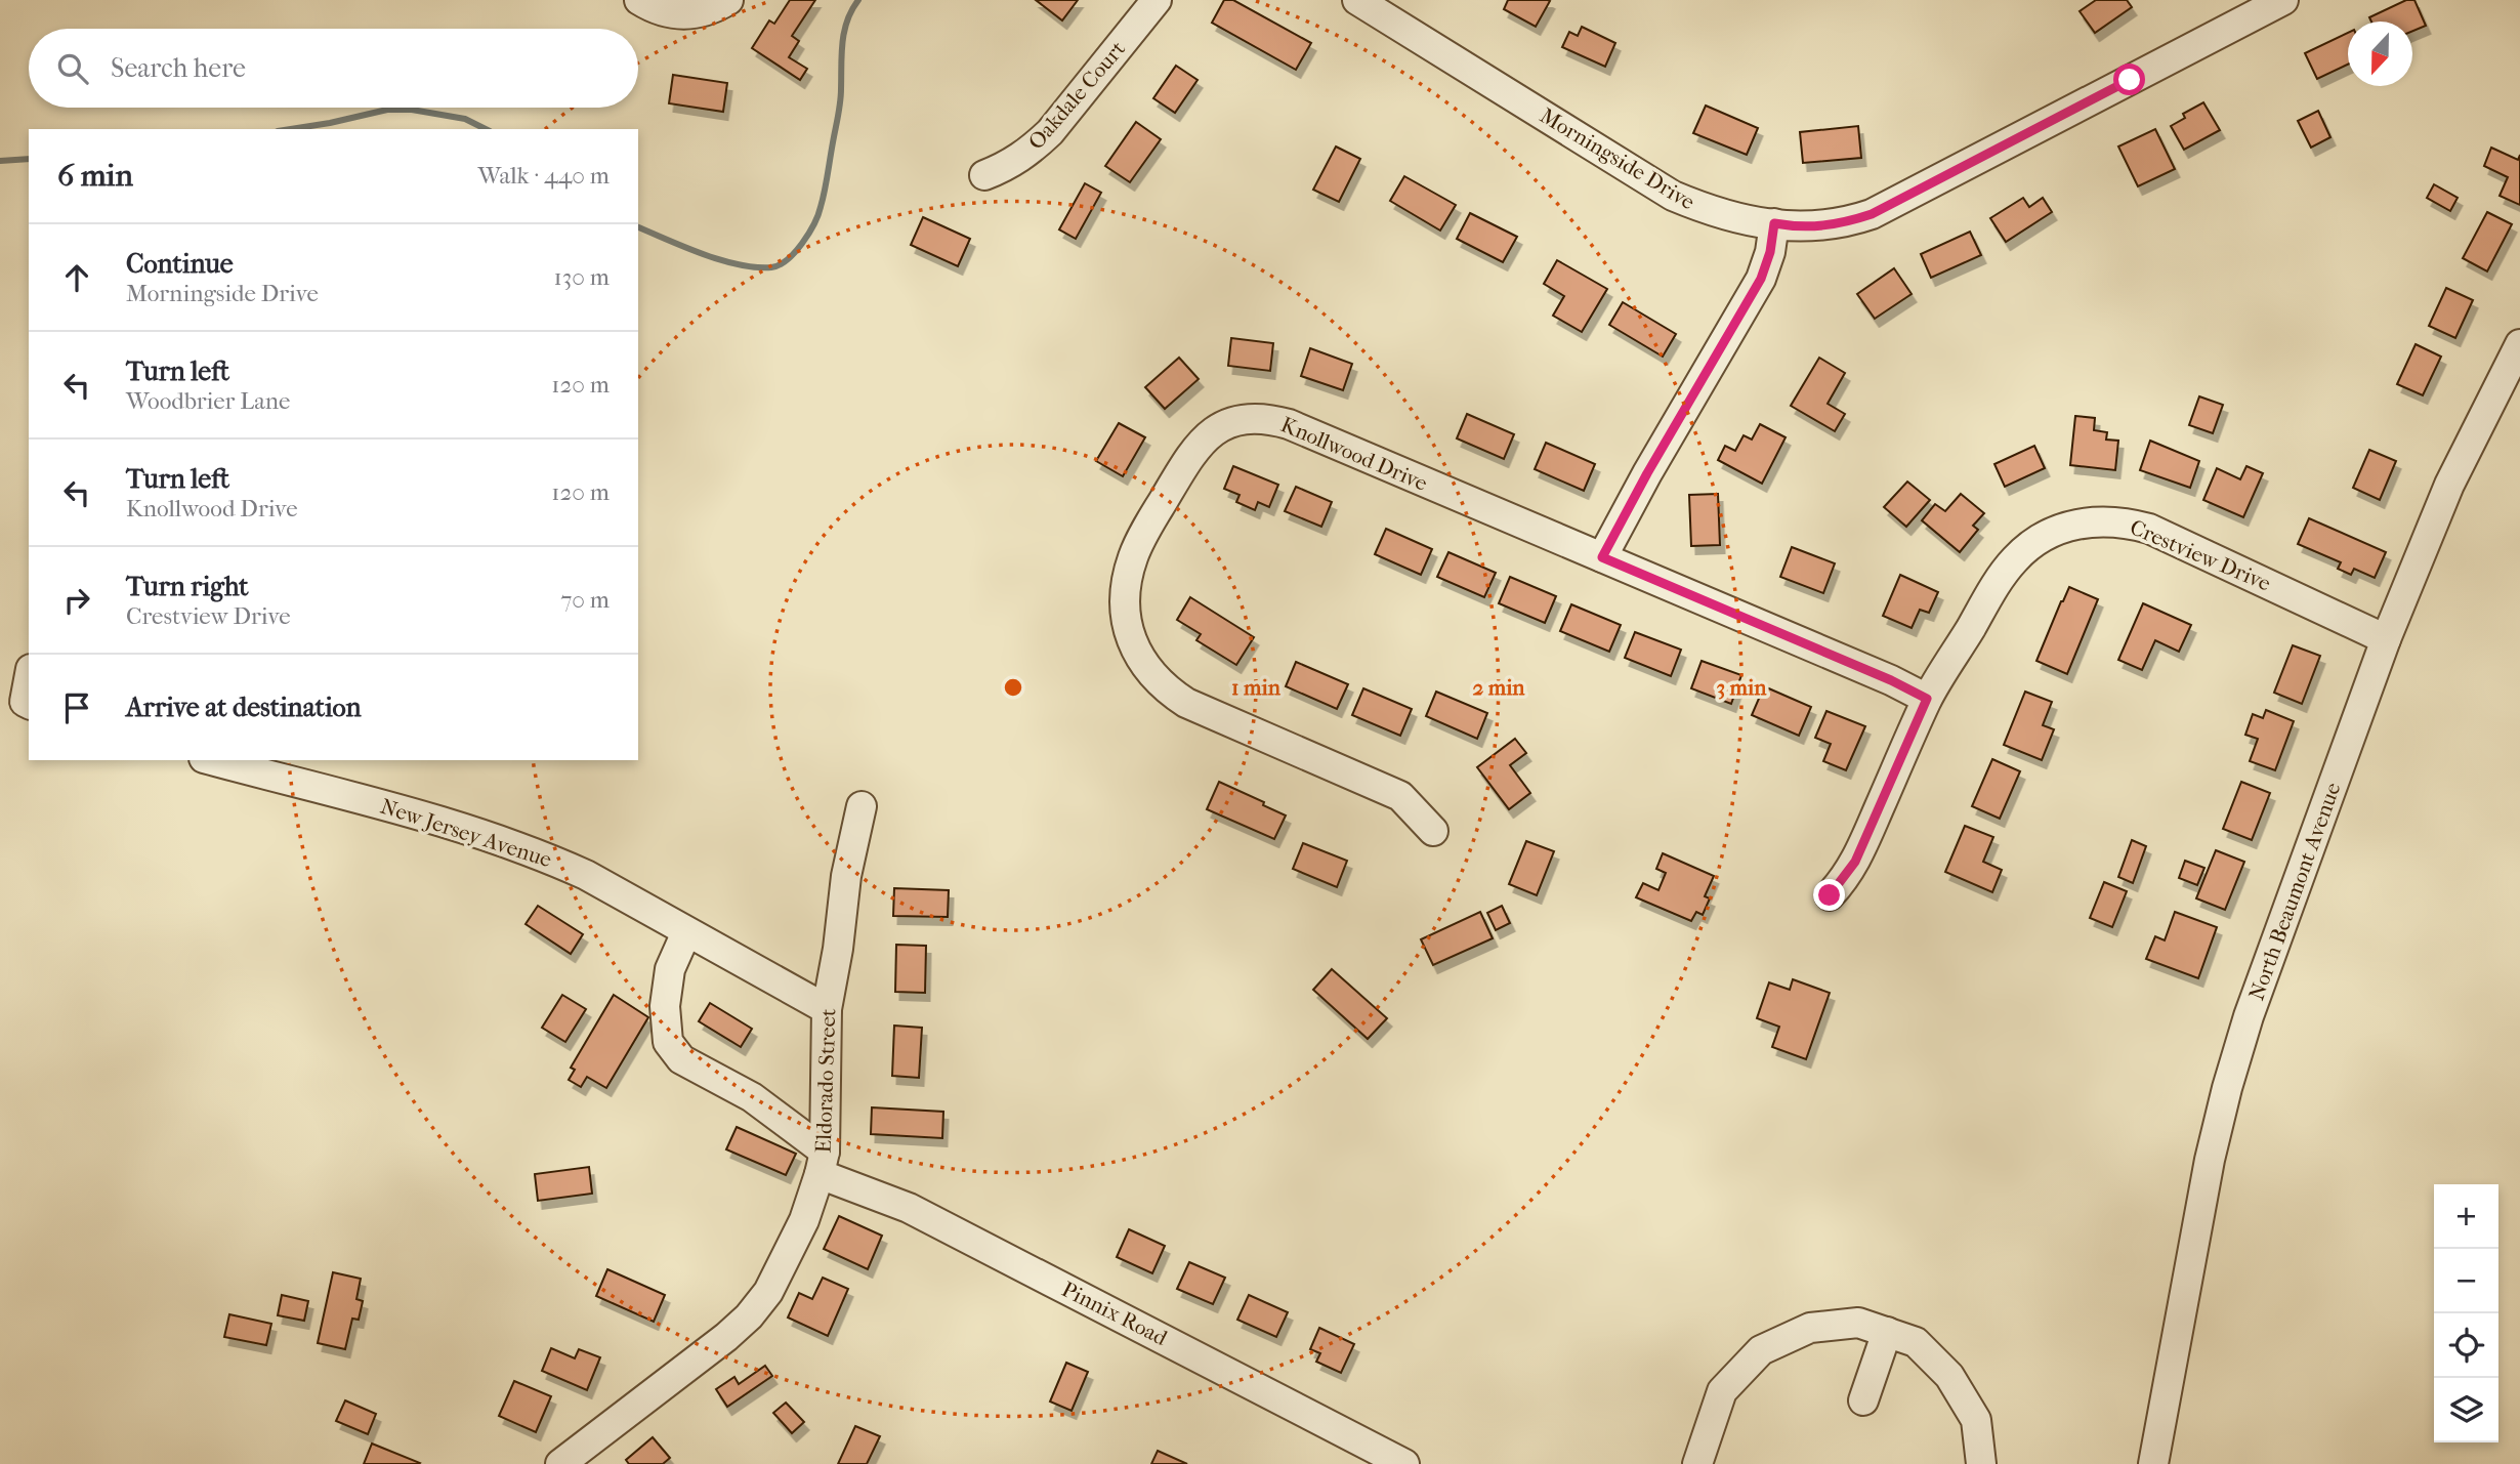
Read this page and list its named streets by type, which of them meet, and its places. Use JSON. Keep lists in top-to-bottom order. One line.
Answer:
{"streets":{"street":["Oakdale Court","Morningside Drive","Knollwood Drive","Crestview Drive","New Jersey Avenue","North Beaumont Avenue","Eldorado Street","Pinnix Road"]},"crossings":[["Knollwood Drive","Crestview Drive"],["Crestview Drive","North Beaumont Avenue"],["New Jersey Avenue","Eldorado Street"],["New Jersey Avenue","Pinnix Road"],["Eldorado Street","Pinnix Road"]],"north":"bottom","page":{"search":"Search here","heading":["6 min","Walk · 440 m"],"list":[["Continue","Morningside Drive","130 m"],["Turn left","Woodbrier Lane","120 m"],["Turn left","Knollwood Drive","120 m"],["Turn right","Crestview Drive","70 m"],"Arrive at destination"],"map_buttons":["+","−"]},"rings":["1 min","2 min","3 min"]}
